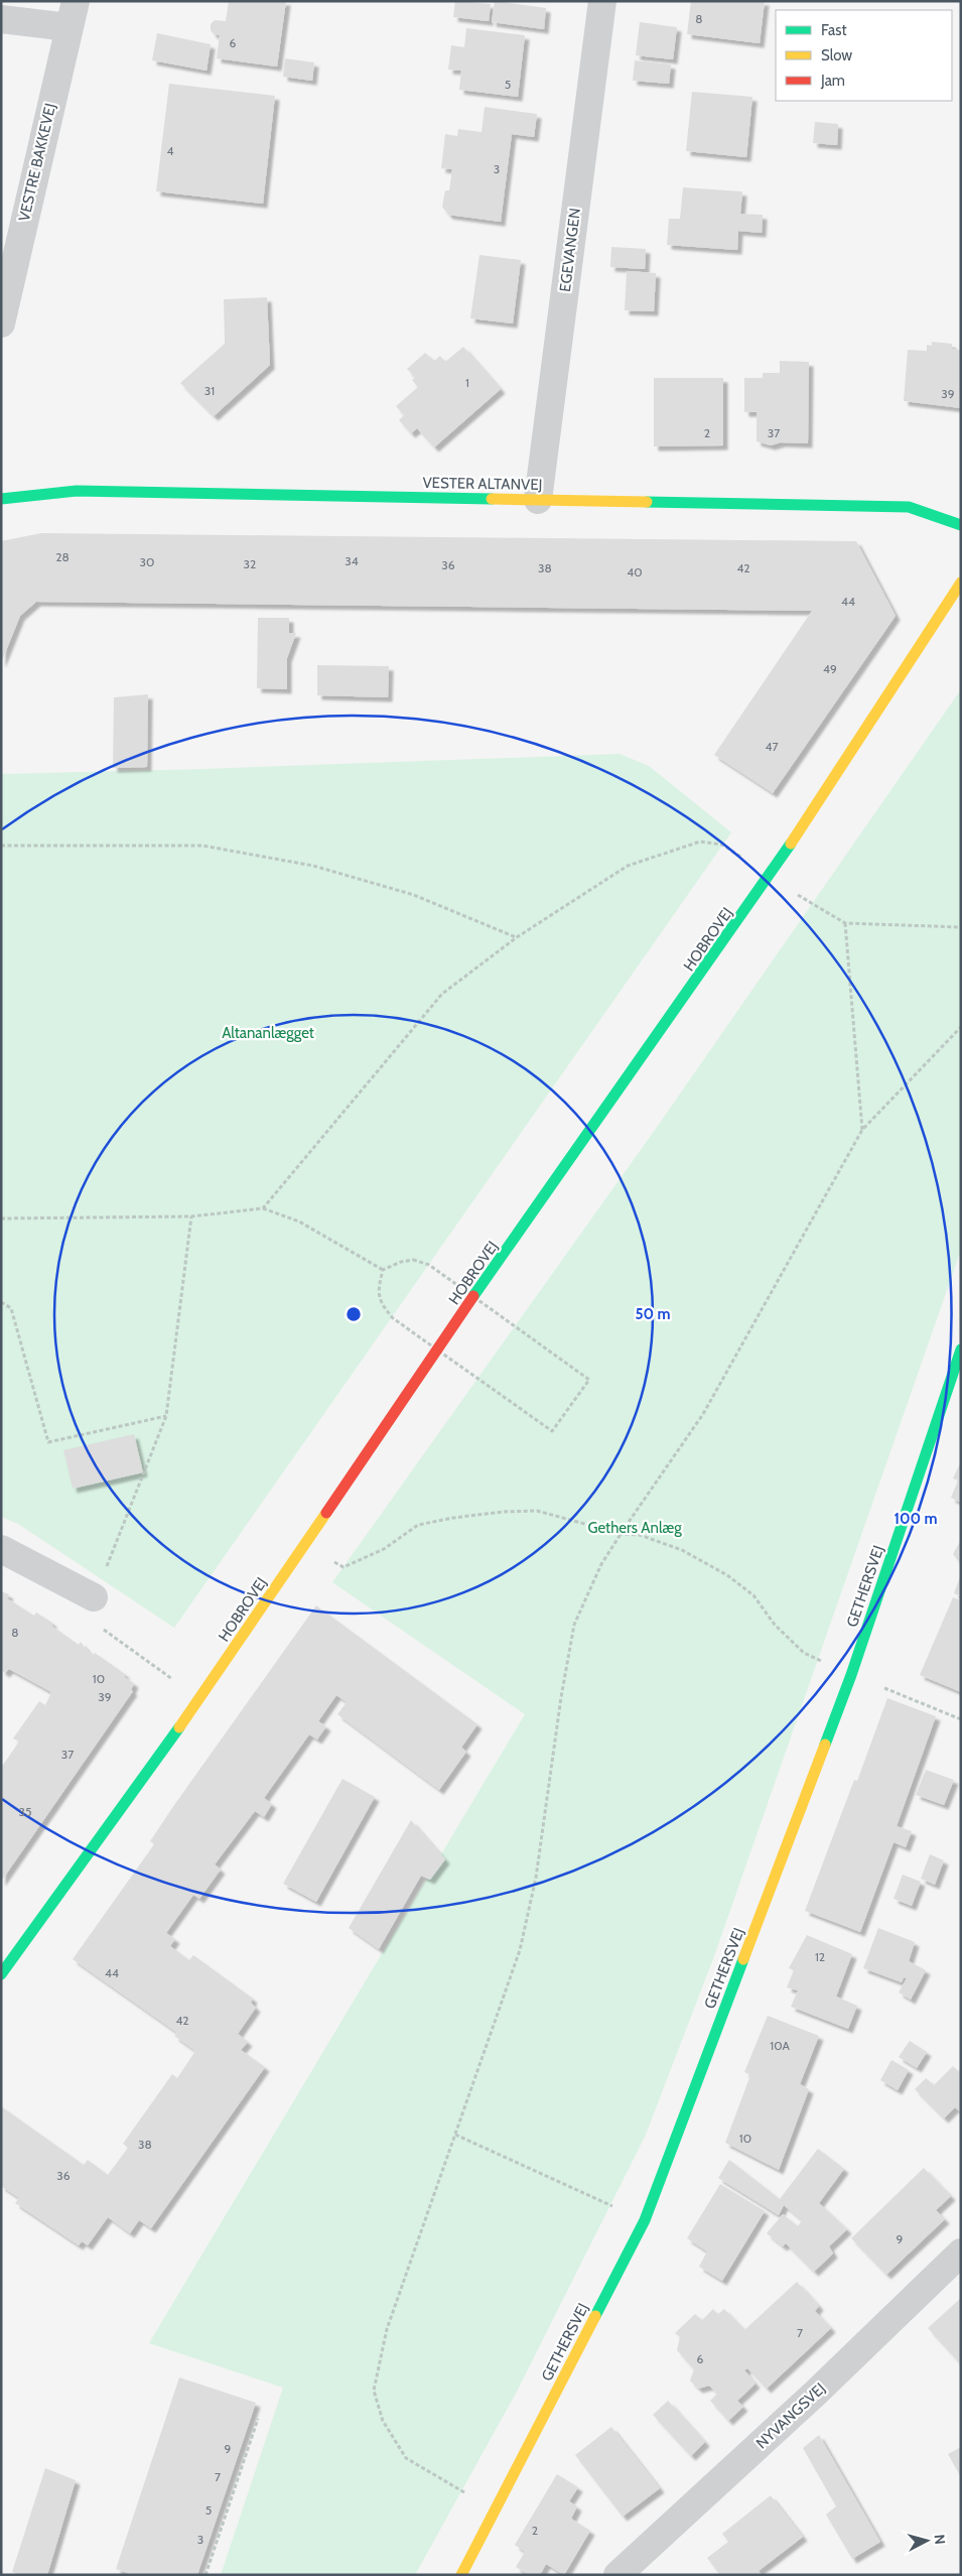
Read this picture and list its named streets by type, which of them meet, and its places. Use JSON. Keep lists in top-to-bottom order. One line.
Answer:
{"streets":{"street":["VESTRE BAKKEVEJ","EGEVANGEN","VESTER ALTANVEJ","HOBROVEJ","GETHERSVEJ","NYVANGSVEJ"]},"crossings":[["EGEVANGEN","VESTER ALTANVEJ"]],"parks":["Altananlægget","Gethers Anlæg"],"house_numbers":["8","6","5","4","3","1","31","39","2","37","28","34","30","32","36","38","42","40","44","49","47","8","10","39","37","35","12","44","42","10A","10","38","36","9","7","6","9","7","5","2","3"],"legend":["Fast","Slow","Jam"],"north":"right","rings":["50 m","100 m"]}
